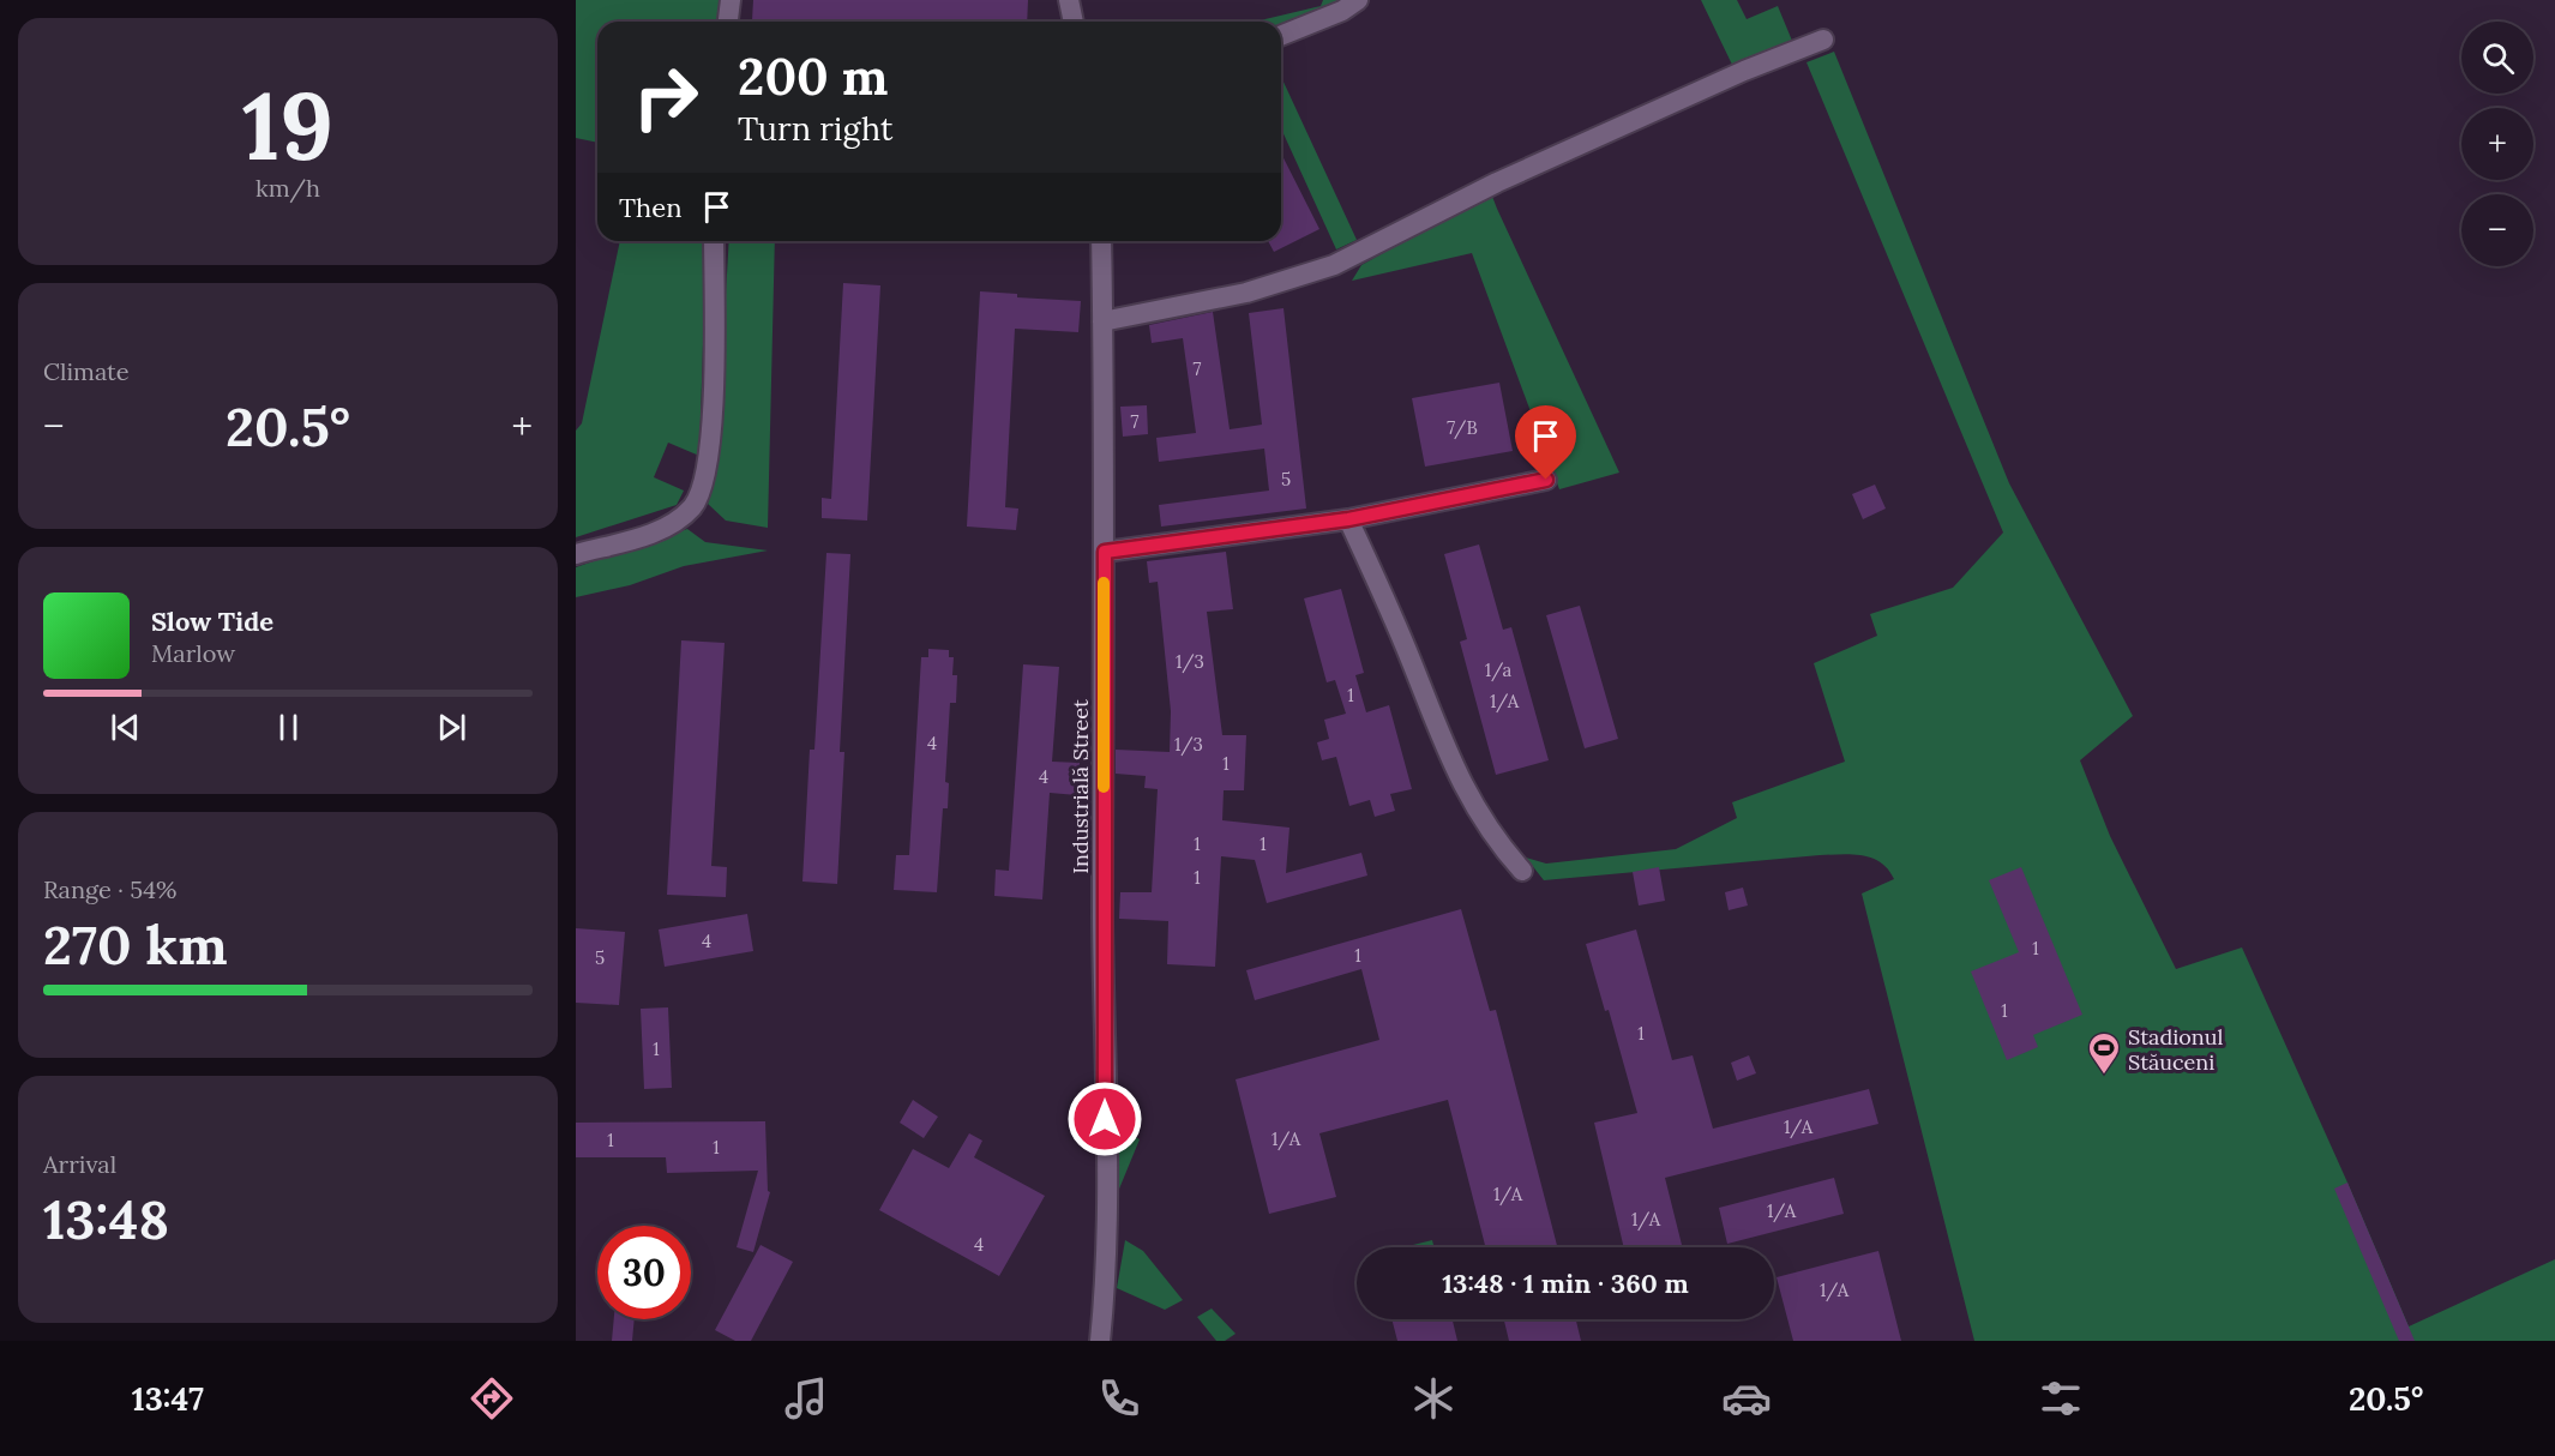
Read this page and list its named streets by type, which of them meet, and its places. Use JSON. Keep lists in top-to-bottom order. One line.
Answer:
{"streets":{"street":["Industrială Street"]},"places":{"sports":["Stadionul Stăuceni"]},"house_numbers":["7","7","7/B","5","1/3","1/a","1","1/A","4","1/3","1","4","1","1","1","4","1","1","5","1","1","1","1/A","1/A","1","1","1/A","1/A","1/A","4","1/A"],"page":{"tile":[["19","km/h"],"Climate",["Range · 54%","270 km"],["Arrival","13:48"]],"map_buttons":["+","−"],"turn":["200 m","Turn right"],"then":"Then","heat":["−","20.5°","+"],"song":["Slow Tide","Marlow"],"limit":"30","trip":"13:48 · 1 min · 360 m","tabs":["13:47","20.5°"]}}
